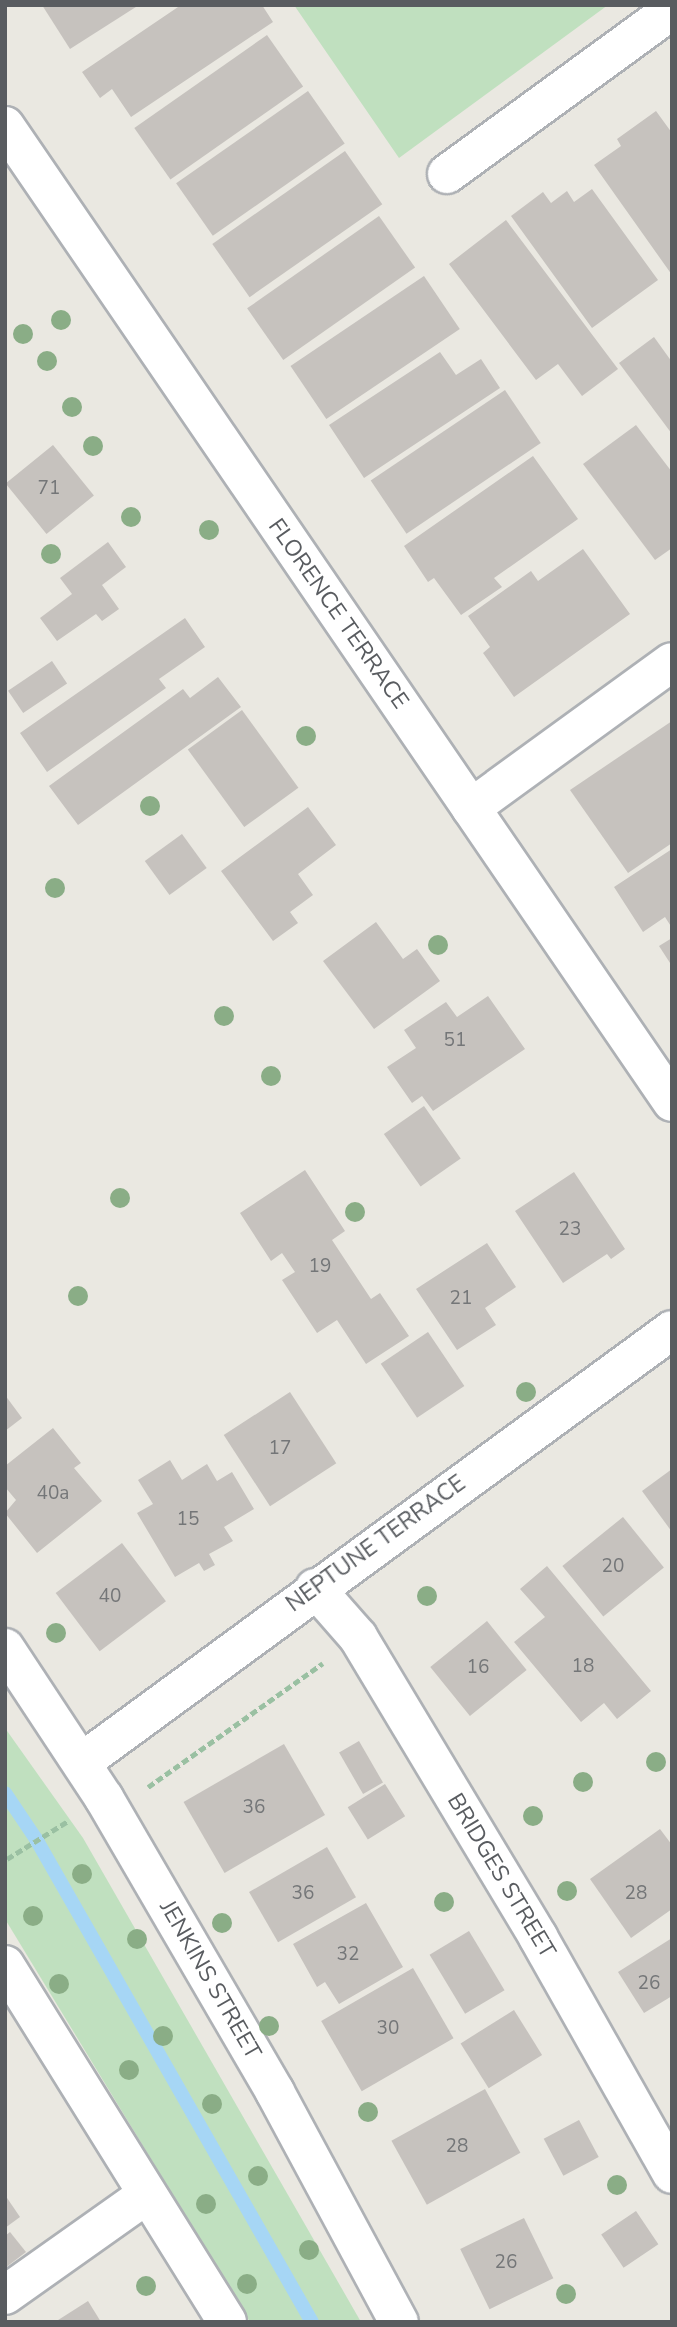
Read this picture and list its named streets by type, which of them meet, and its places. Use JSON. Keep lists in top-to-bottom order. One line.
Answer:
{"streets":{"street":["FLORENCE TERRACE","NEPTUNE TERRACE","BRIDGES STREET","JENKINS STREET"]},"crossings":[["NEPTUNE TERRACE","BRIDGES STREET"],["NEPTUNE TERRACE","JENKINS STREET"]],"house_numbers":["71","51","23","19","21","17","40a","15","20","40","18","16","36","36","28","32","26","30","28","26"]}
